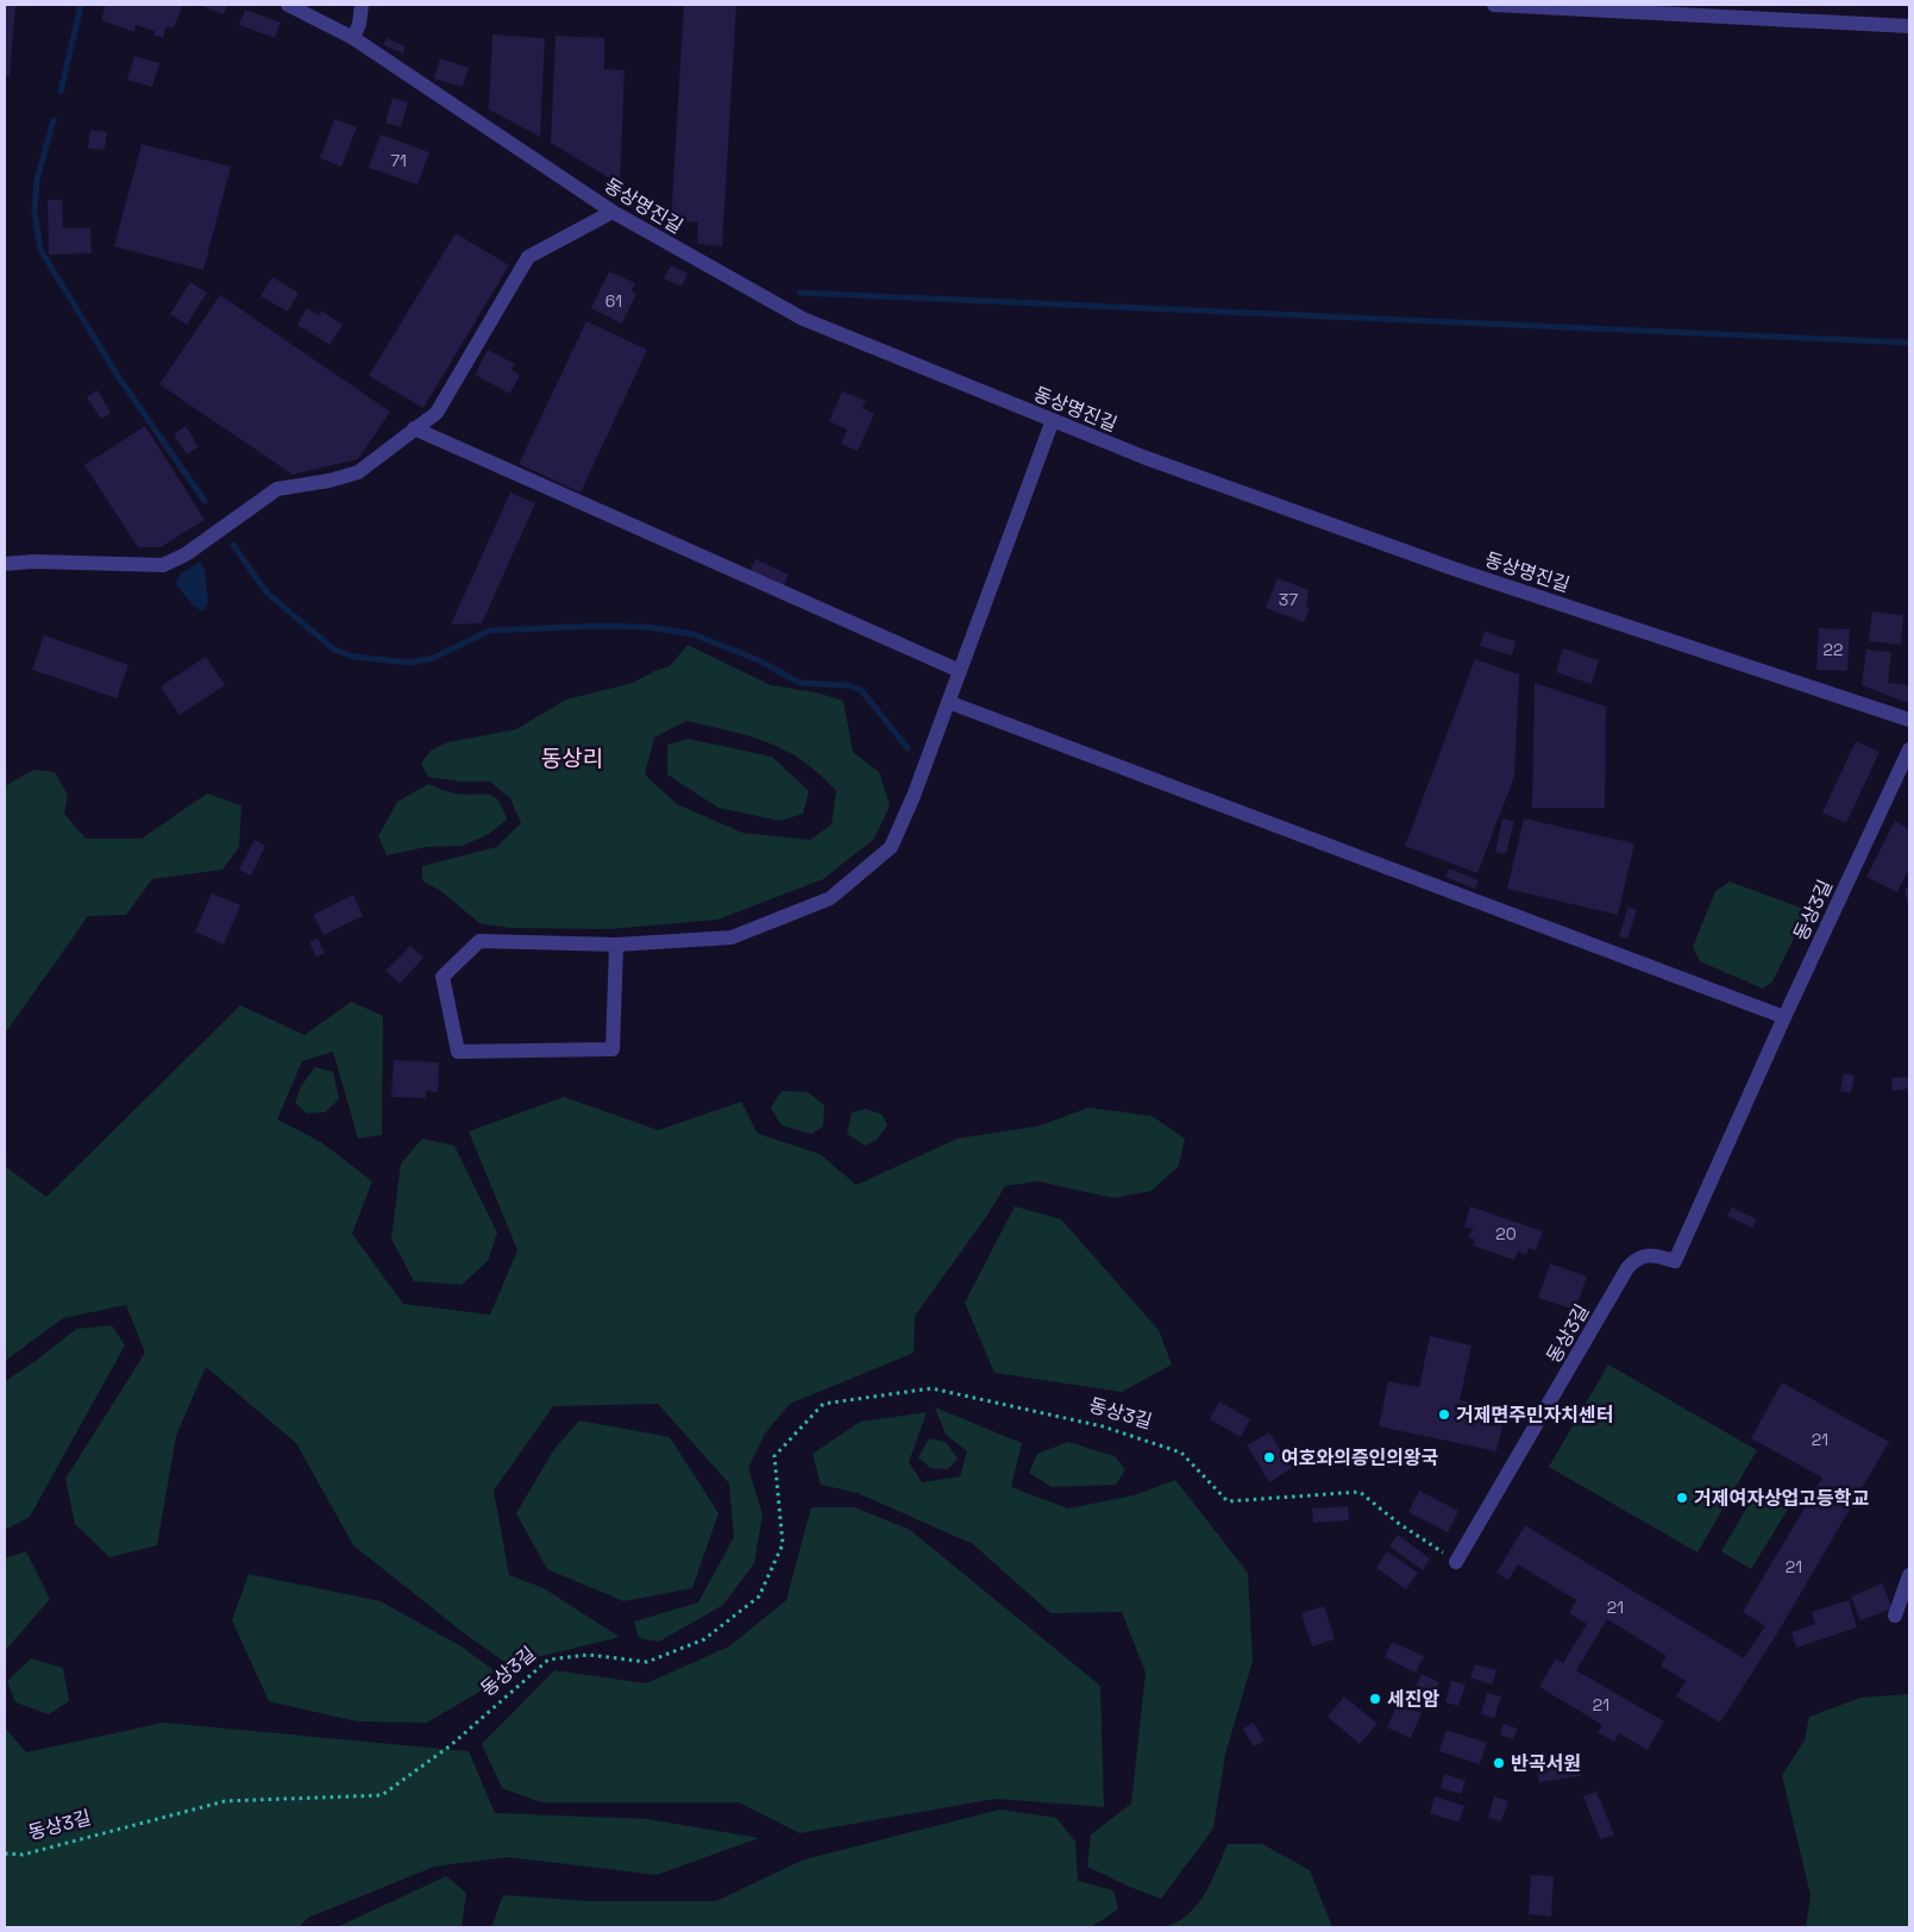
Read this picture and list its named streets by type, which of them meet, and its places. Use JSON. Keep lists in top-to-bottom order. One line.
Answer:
{"streets":{"street":["동상명진길","동상3길"]},"districts":["동상리"],"places":["거제면주민자치센터","여호와의증인의왕국","거제여자상업고등학교","세진암","반곡서원"],"house_numbers":["71","61","37","22","20","21","21","21","21"]}
